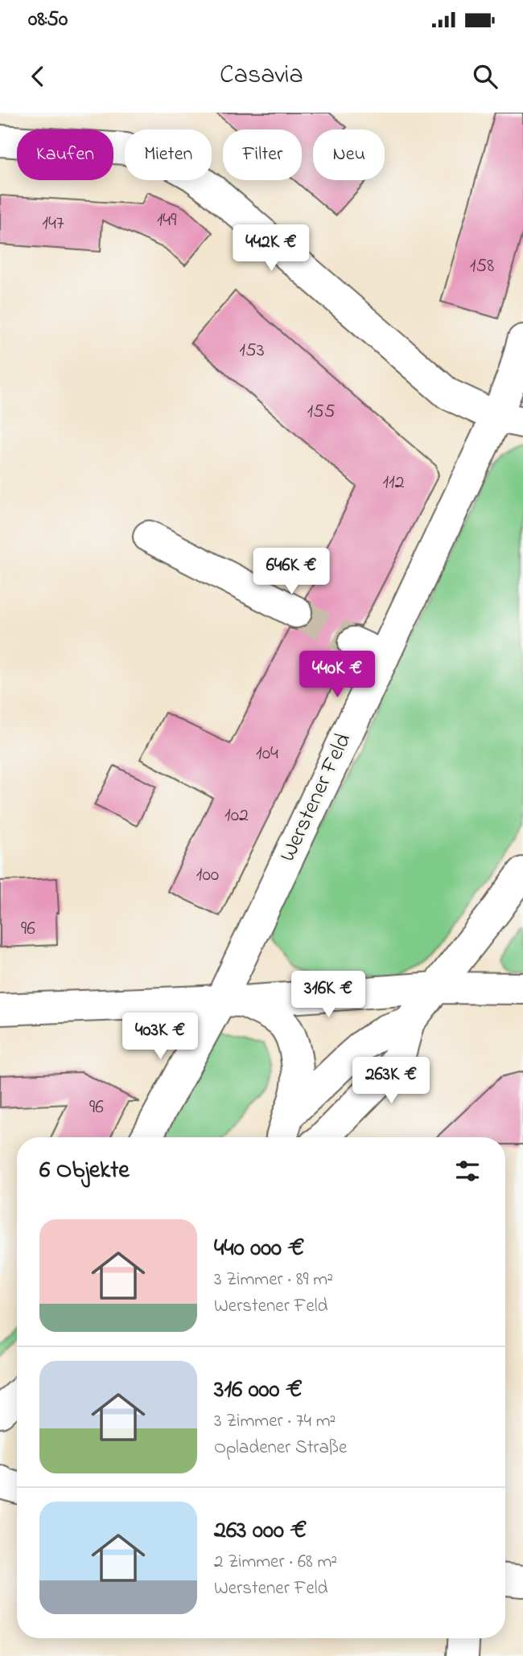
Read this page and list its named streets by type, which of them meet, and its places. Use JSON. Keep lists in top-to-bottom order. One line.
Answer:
{"streets":{"street":["Werstener Feld"]},"house_numbers":["149","147","158","153","155","112","104","102","100","96","96"],"page":{"status":"08:50","header":"Casavia","chip":["Kaufen","Mieten","Filter","Neu"],"price":["442K €","646K €","440K €","316K €","403K €","263K €"],"heading":"6 Objekte","list":[{"name":"440 000 €","note":"3 Zimmer · 89 m² · Werstener Feld"},{"name":"316 000 €","note":"3 Zimmer · 74 m² · Opladener Straße"},{"name":"263 000 €","note":"2 Zimmer · 68 m² · Werstener Feld"}]}}
